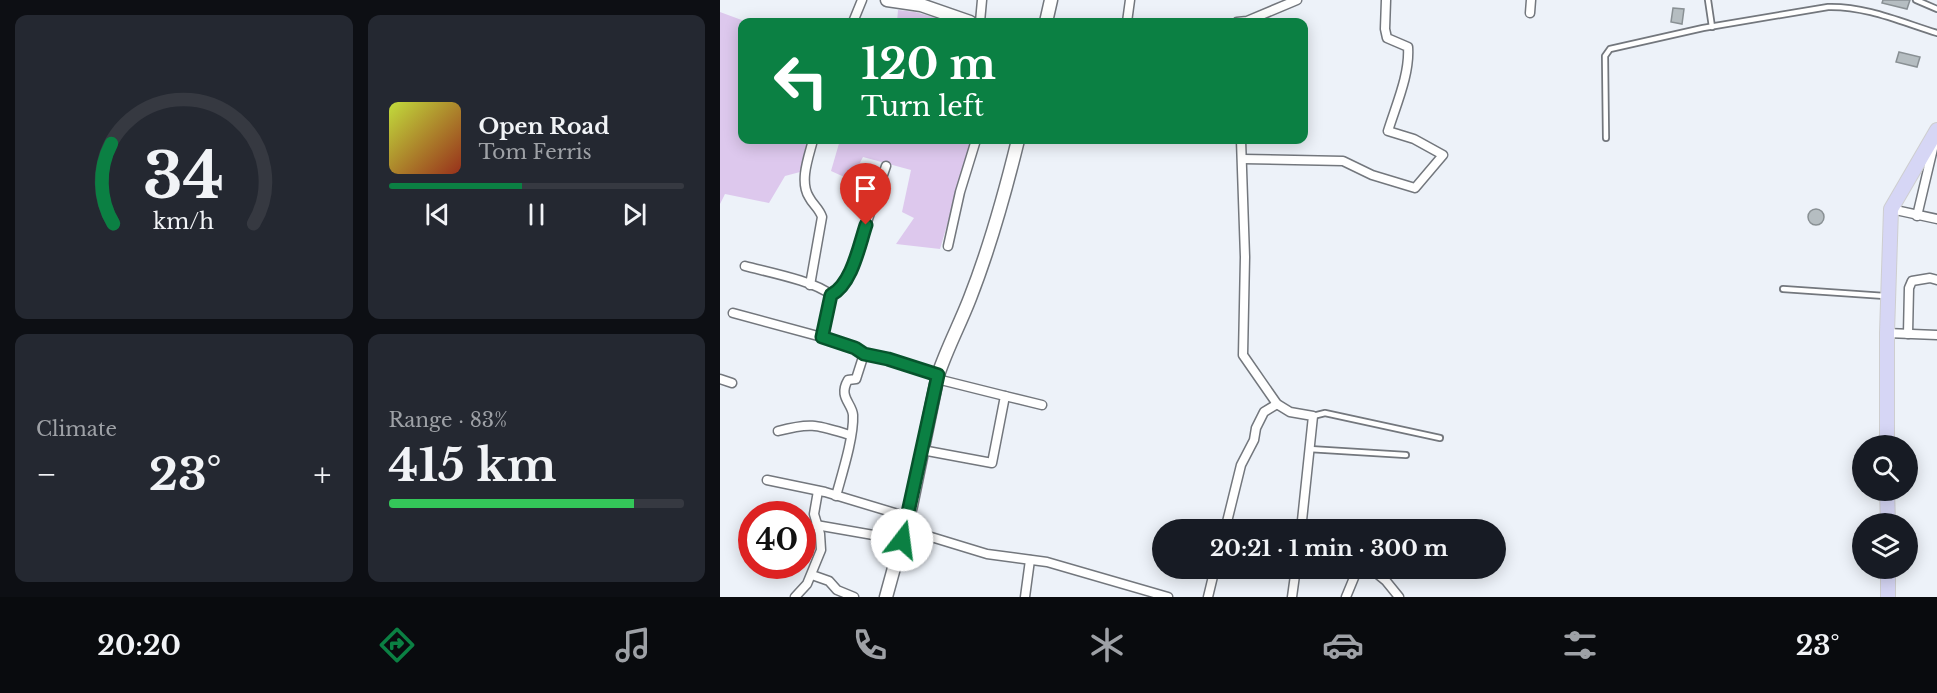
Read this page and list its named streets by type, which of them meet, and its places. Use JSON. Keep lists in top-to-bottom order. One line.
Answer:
{"page":{"turn":["120 m","Turn left"],"song":["Open Road","Tom Ferris"],"tile":["Climate",["Range · 83%","415 km"]],"heat":["−","23°","+"],"limit":"40","trip":"20:21 · 1 min · 300 m","tabs":["20:20","23°"],"gauge":["34","km/h"]}}
